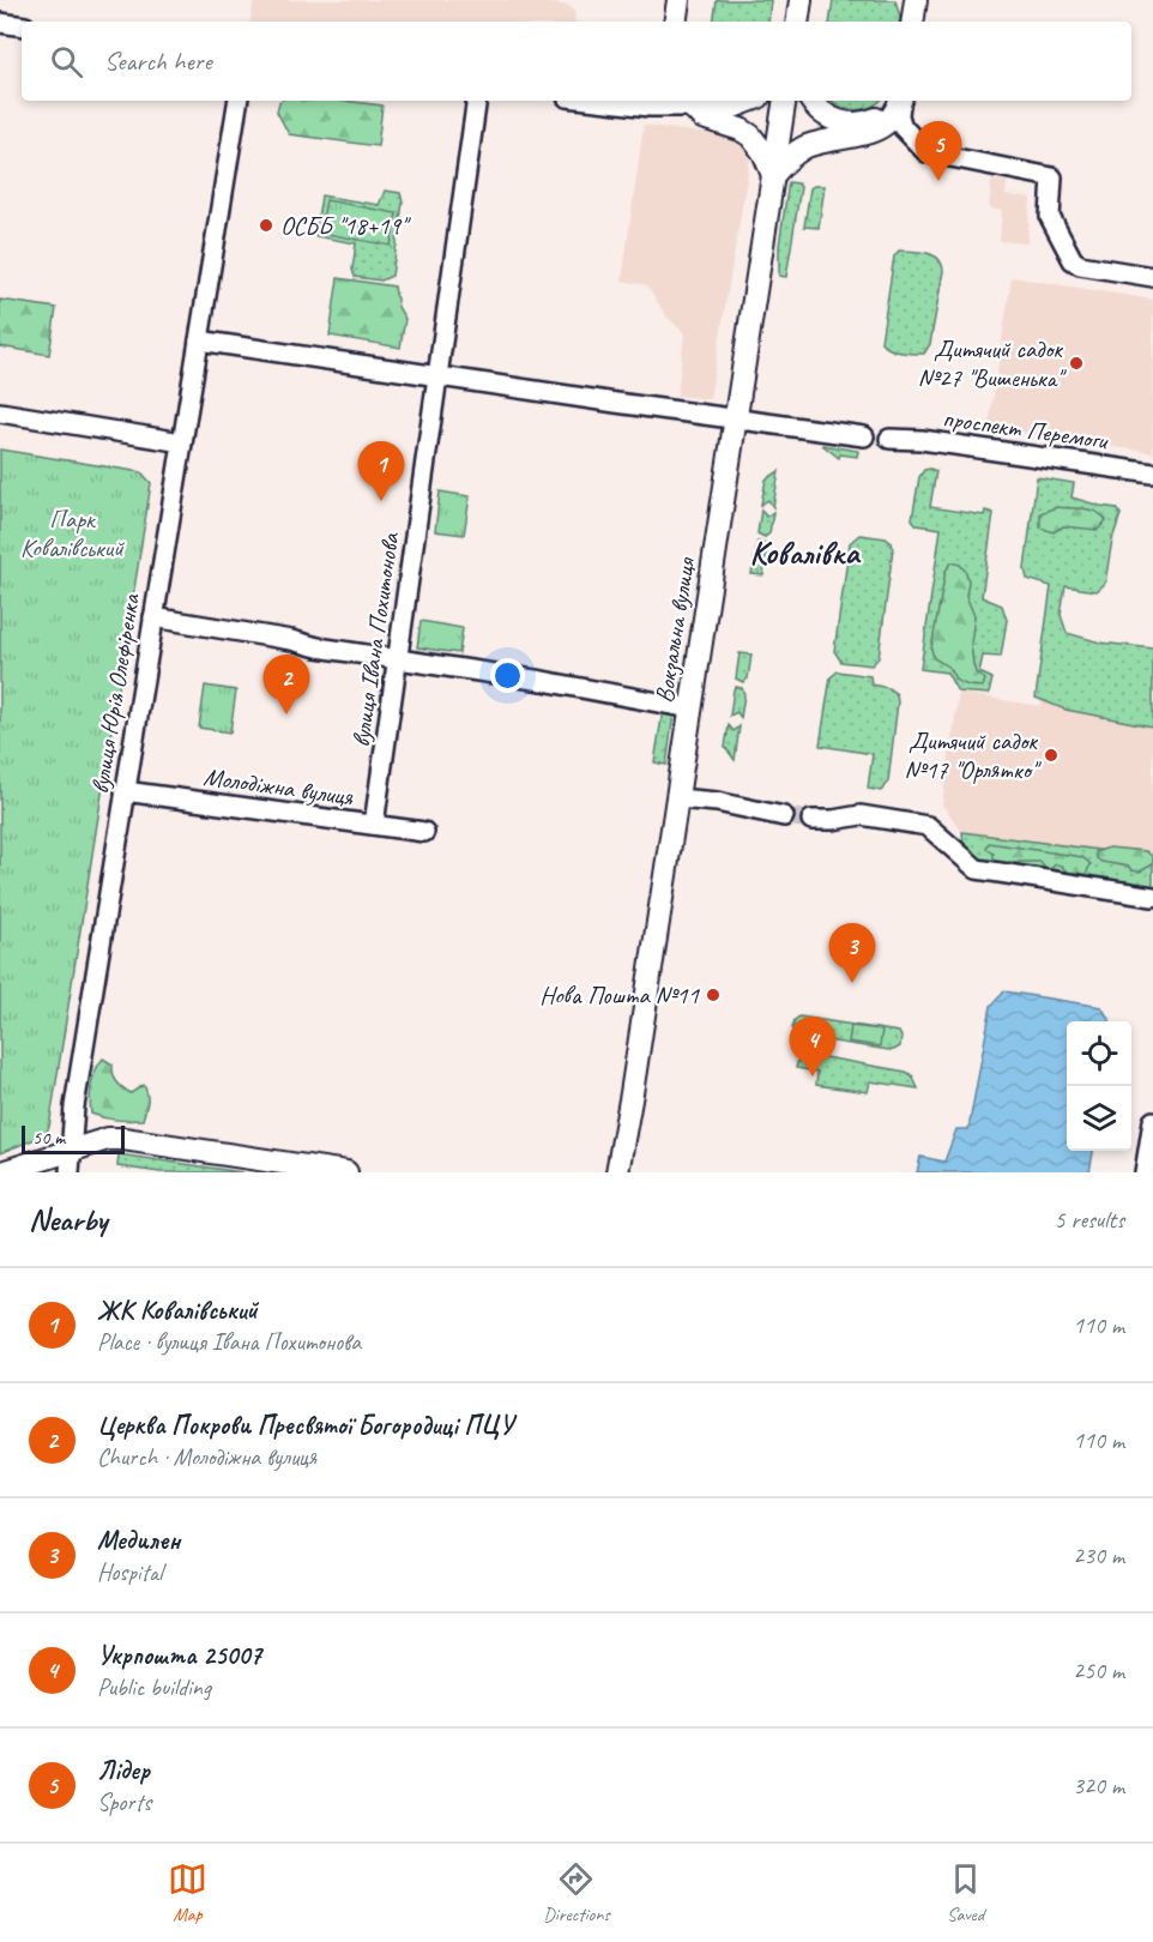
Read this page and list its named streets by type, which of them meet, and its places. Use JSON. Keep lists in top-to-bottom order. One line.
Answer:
{"streets":{"main road":["Вокзальна вулиця"],"street":["проспект Перемоги","вулиця Івана Похитонова","вулиця Юрія Олефіренка","Молодіжна вулиця"]},"crossings":[["вулиця Івана Похитонова","Молодіжна вулиця"],["вулиця Юрія Олефіренка","Молодіжна вулиця"]],"districts":["Ковалівка"],"parks":["Парк Ковалівський"],"places":["ОСББ \"18+19\"","Дитячий садок №27 \"Вишенька\"","Дитячий садок №17 \"Орлятко\"","Нова Пошта №11"],"scale_bar":"50 m","page":{"search":"Search here","pins":["5","1","2","3","4"],"scale":"50 m","heading":["Nearby","5 results"],"list":[{"mark":"1","name":"ЖК Ковалівський","note":"Place · вулиця Івана Похитонова","value":"110 m"},{"mark":"2","name":"Церква Покрови Пресвятої Богородиці ПЦУ","note":"Church · Молодіжна вулиця","value":"110 m"},{"mark":"3","name":"Медилен","note":"Hospital","value":"230 m"},{"mark":"4","name":"Укрпошта 25007","note":"Public building","value":"250 m"},{"mark":"5","name":"Лідер","note":"Sports","value":"320 m"}],"nav":["Map","Directions","Saved"]}}
